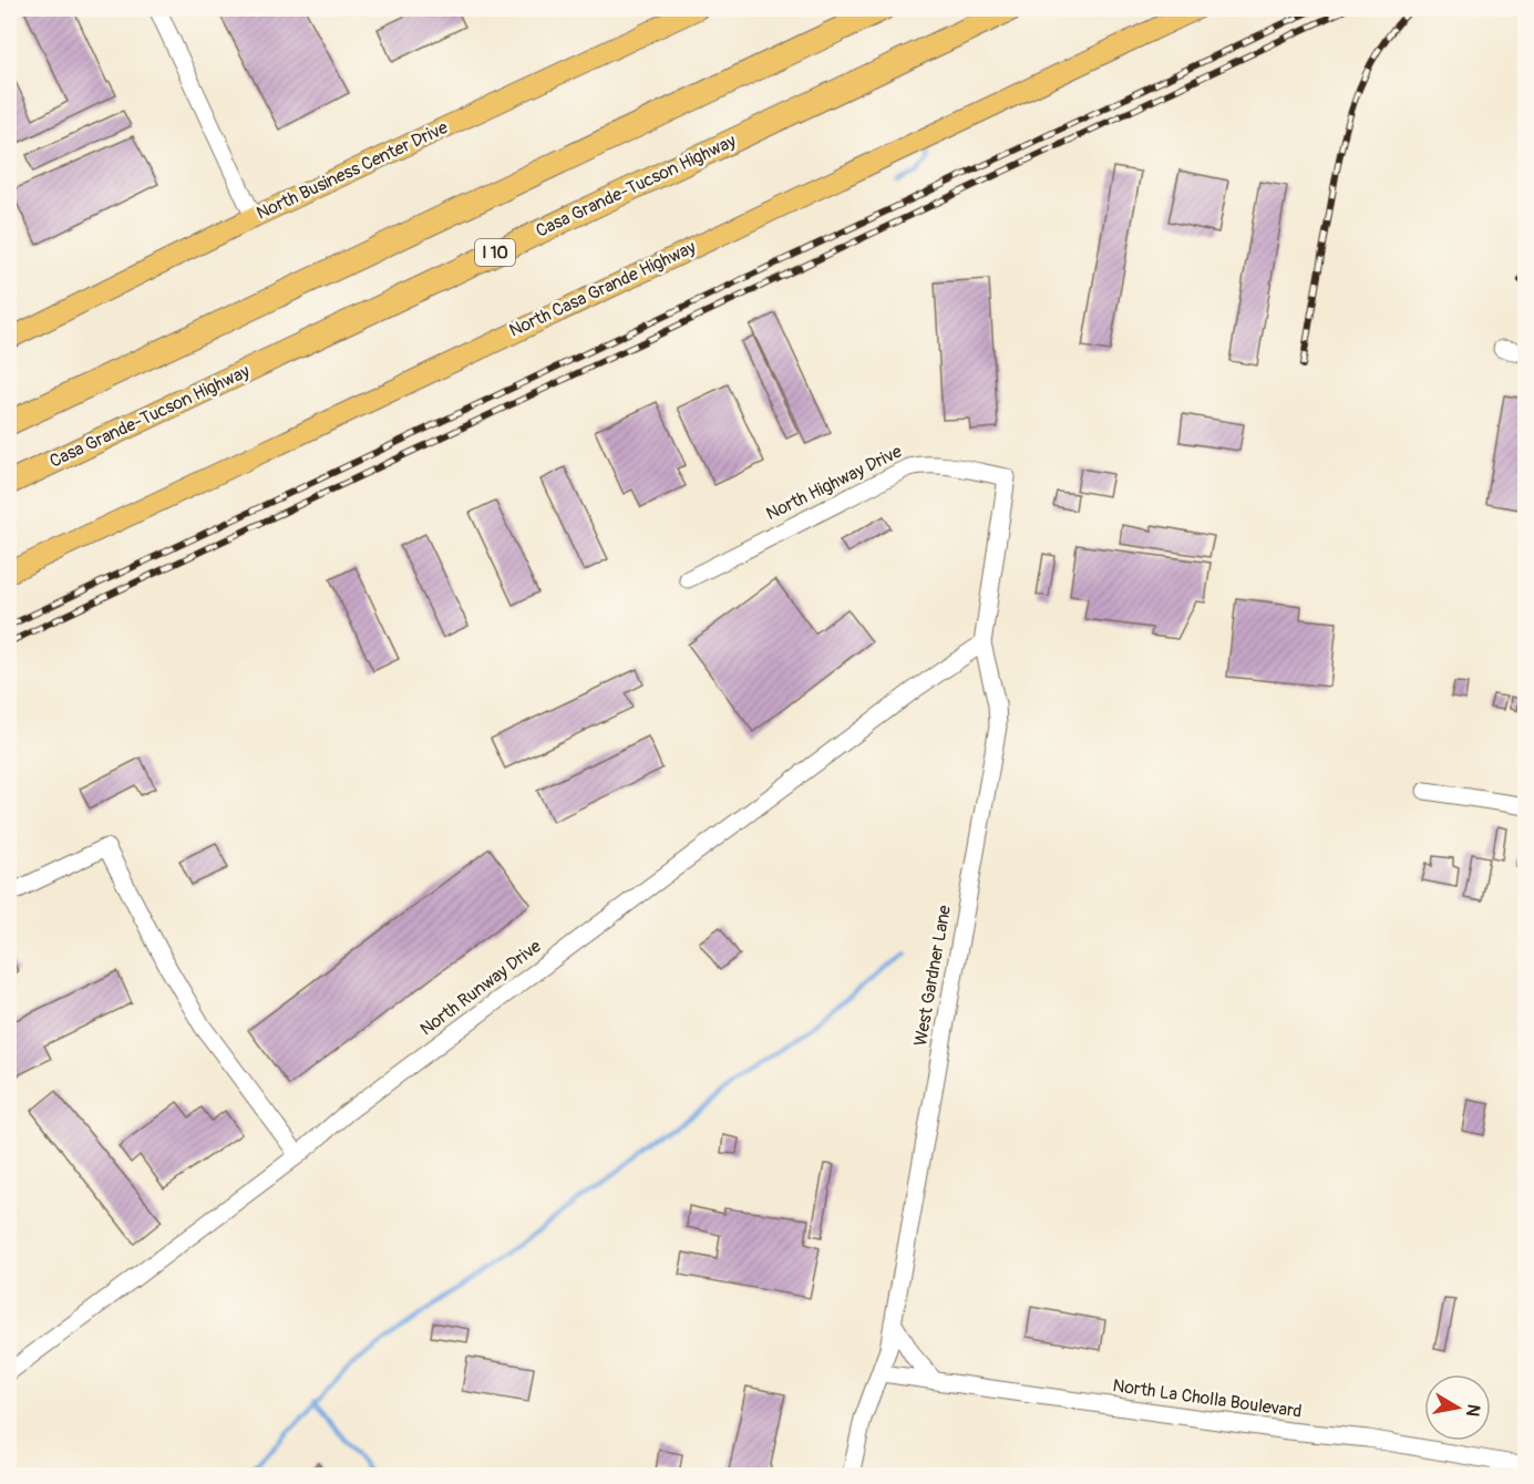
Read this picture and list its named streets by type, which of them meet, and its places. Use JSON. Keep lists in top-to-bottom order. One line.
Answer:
{"streets":{"highway":["Casa Grande-Tucson Highway","I 10"],"main road":["North Business Center Drive","North Casa Grande Highway"],"street":["North Highway Drive","West Gardner Lane","North Runway Drive","North La Cholla Boulevard"]},"crossings":[["North Highway Drive","West Gardner Lane"],["West Gardner Lane","North Runway Drive"],["West Gardner Lane","North La Cholla Boulevard"]],"north":"right"}
